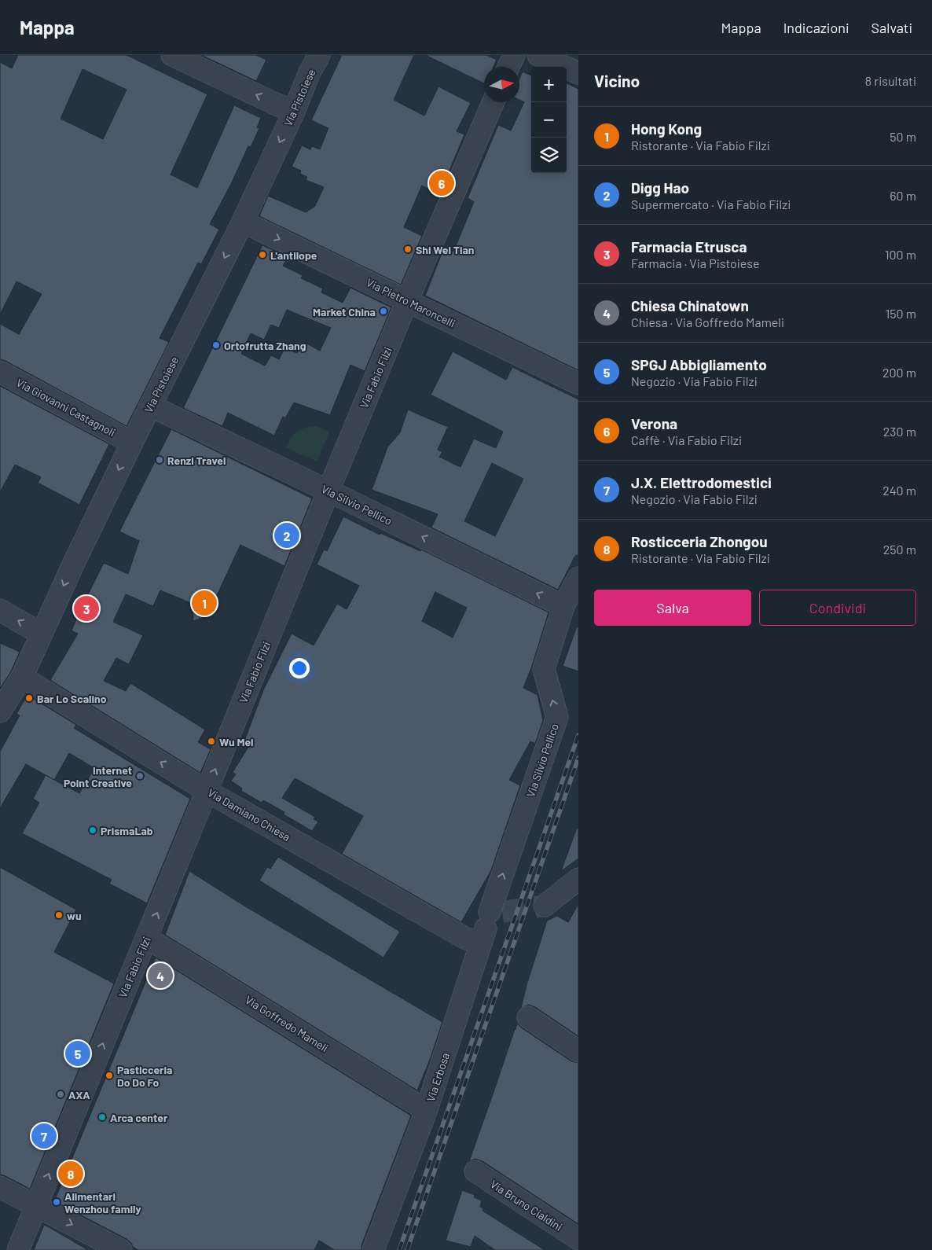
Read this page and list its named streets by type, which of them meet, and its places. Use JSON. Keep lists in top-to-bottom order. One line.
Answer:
{"streets":{"street":["Via Pistoiese","Via Pietro Maroncelli","Via Fabio Filzi","Via Giovanni Castagnoli","Via Silvio Pellico","Via Damiano Chiesa","Via Goffredo Mameli","Via Erbosa","Via Bruno Cialdini"]},"crossings":[["Via Pistoiese","Via Pietro Maroncelli"],["Via Pistoiese","Via Giovanni Castagnoli"],["Via Pistoiese","Via Silvio Pellico"],["Via Pistoiese","Via Damiano Chiesa"],["Via Pietro Maroncelli","Via Fabio Filzi"],["Via Fabio Filzi","Via Silvio Pellico"],["Via Fabio Filzi","Via Damiano Chiesa"],["Via Fabio Filzi","Via Goffredo Mameli"],["Via Silvio Pellico","Via Erbosa"],["Via Damiano Chiesa","Via Erbosa"],["Via Goffredo Mameli","Via Erbosa"]],"one_way":["Via Pistoiese","Via Pietro Maroncelli","Via Fabio Filzi","Via Damiano Chiesa"],"places":["Shi Wei Tian","L'antilope","Market China","Ortofrutta Zhang","Renzi Travel","Bar Lo Scalino","Wu Mei","Internet Point Creative","PrismaLab","wu","Pasticceria Do Do Fo","AXA","Arca center","Alimentari Wenzhou family"],"north":"right","page":{"header":"Mappa","nav":["Mappa","Indicazioni","Salvati"],"heading":["Vicino","8 risultati"],"map_buttons":["+","−"],"list":[{"mark":"1","name":"Hong Kong","note":"Ristorante · Via Fabio Filzi","value":"50 m"},{"mark":"2","name":"Digg Hao","note":"Supermercato · Via Fabio Filzi","value":"60 m"},{"mark":"3","name":"Farmacia Etrusca","note":"Farmacia · Via Pistoiese","value":"100 m"},{"mark":"4","name":"Chiesa Chinatown","note":"Chiesa · Via Goffredo Mameli","value":"150 m"},{"mark":"5","name":"SPGJ Abbigliamento","note":"Negozio · Via Fabio Filzi","value":"200 m"},{"mark":"6","name":"Verona","note":"Caffè · Via Fabio Filzi","value":"230 m"},{"mark":"7","name":"J.X. Elettrodomestici","note":"Negozio · Via Fabio Filzi","value":"240 m"},{"mark":"8","name":"Rosticceria Zhongou","note":"Ristorante · Via Fabio Filzi","value":"250 m"}],"pins":["6","2","1","3","4","5","7","8"],"buttons":["Salva","Condividi"]}}
